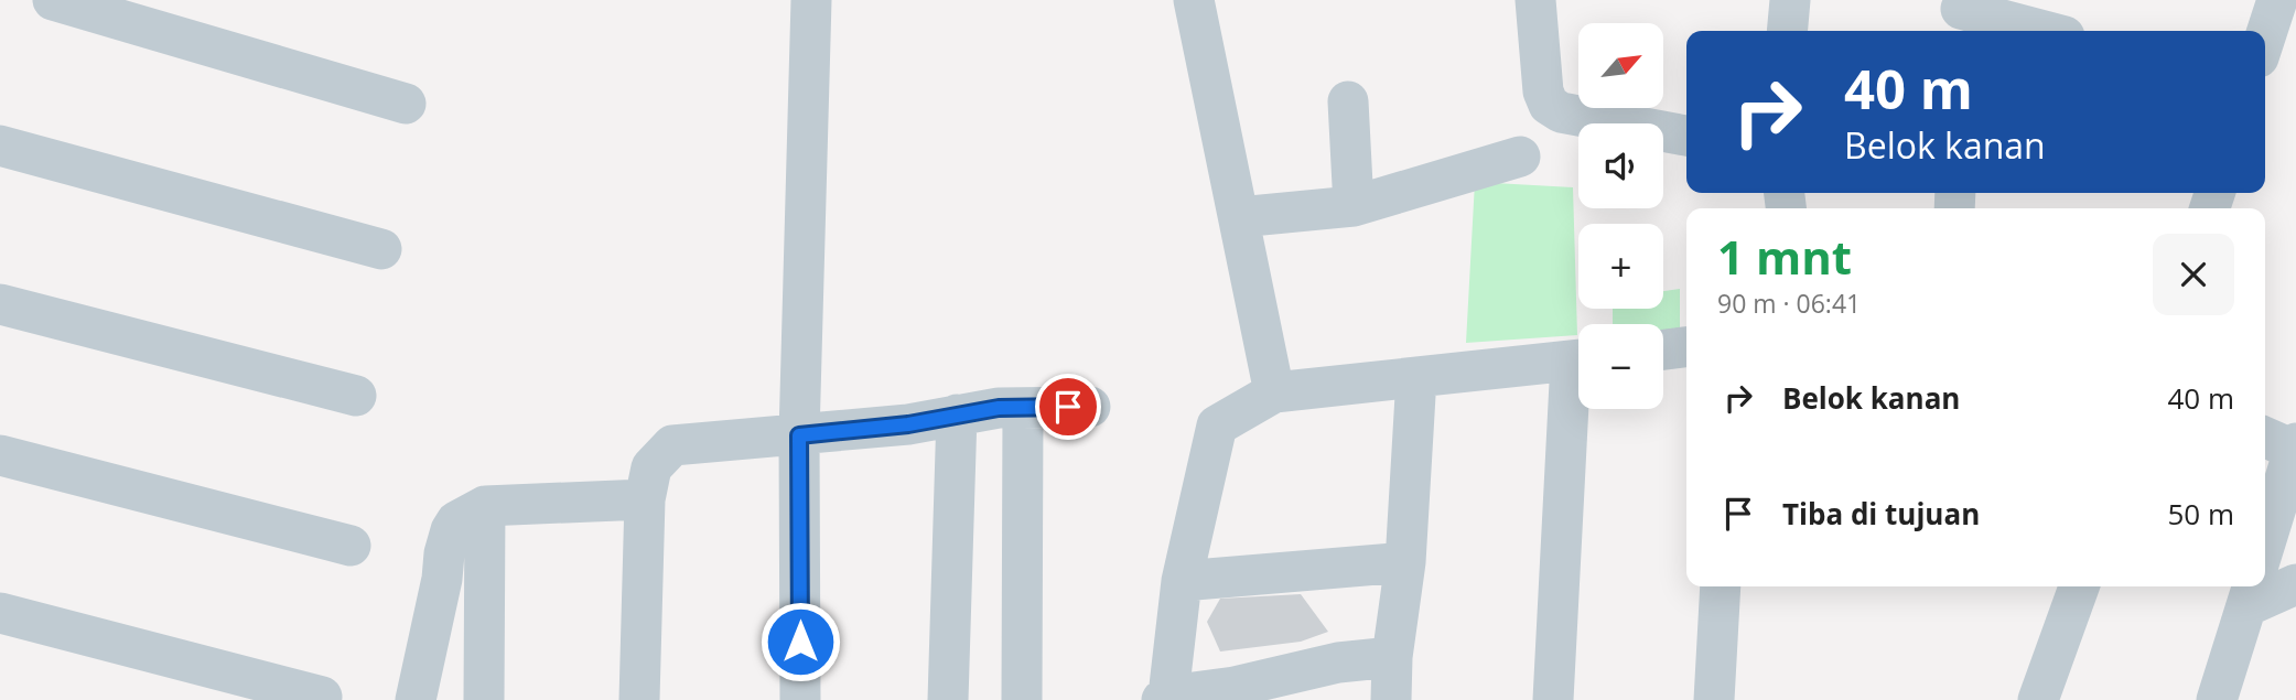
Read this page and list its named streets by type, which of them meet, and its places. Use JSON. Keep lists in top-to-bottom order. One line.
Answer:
{"north":"top right","page":{"map_buttons":["+","−"],"turn":["40 m","Belok kanan"],"heading":["1 mnt","90 m · 06:41"],"list":[{"name":"Belok kanan","value":"40 m"},{"name":"Tiba di tujuan","value":"50 m"}]}}
